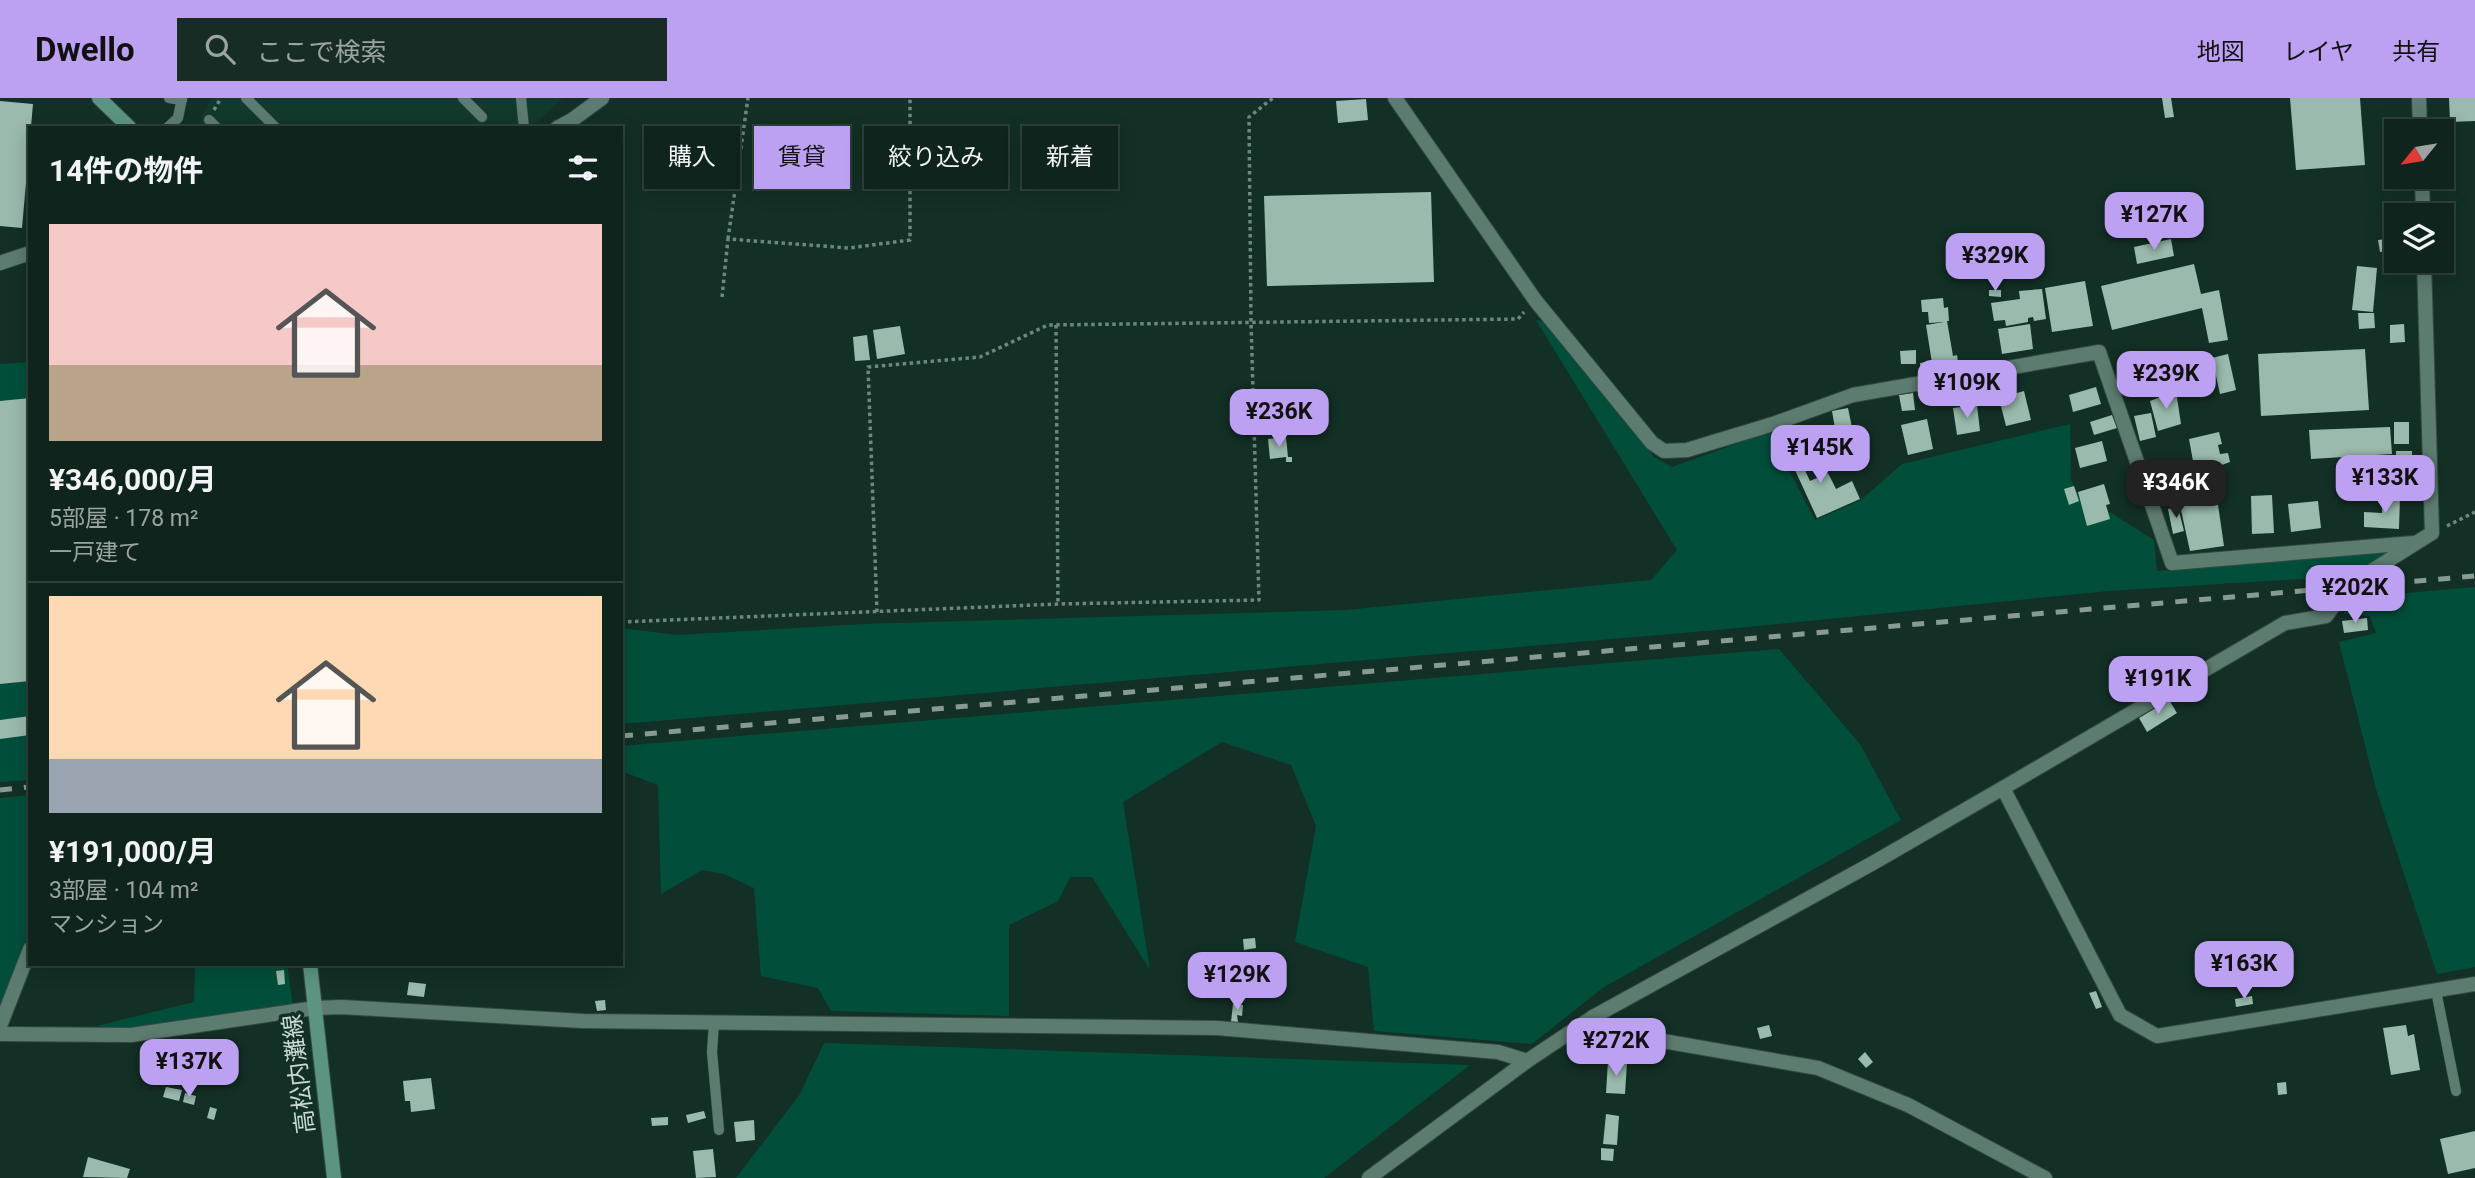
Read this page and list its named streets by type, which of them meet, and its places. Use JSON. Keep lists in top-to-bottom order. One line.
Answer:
{"streets":{"main road":["高松内灘線"]},"north":"bottom left","page":{"header":"Dwello","search":"ここで検索","nav":["地図","レイヤ","共有"],"chip":["購入","賃貸","絞り込み","新着"],"heading":"14件の物件","price":["¥127K","¥329K","¥239K","¥109K","¥236K","¥145K","¥133K","¥346K","¥202K","¥191K","¥163K","¥129K","¥272K","¥137K"],"list":[{"name":"¥346,000/月","note":"5部屋 · 178 m² · 一戸建て"},{"name":"¥191,000/月","note":"3部屋 · 104 m² · マンション"}]}}
